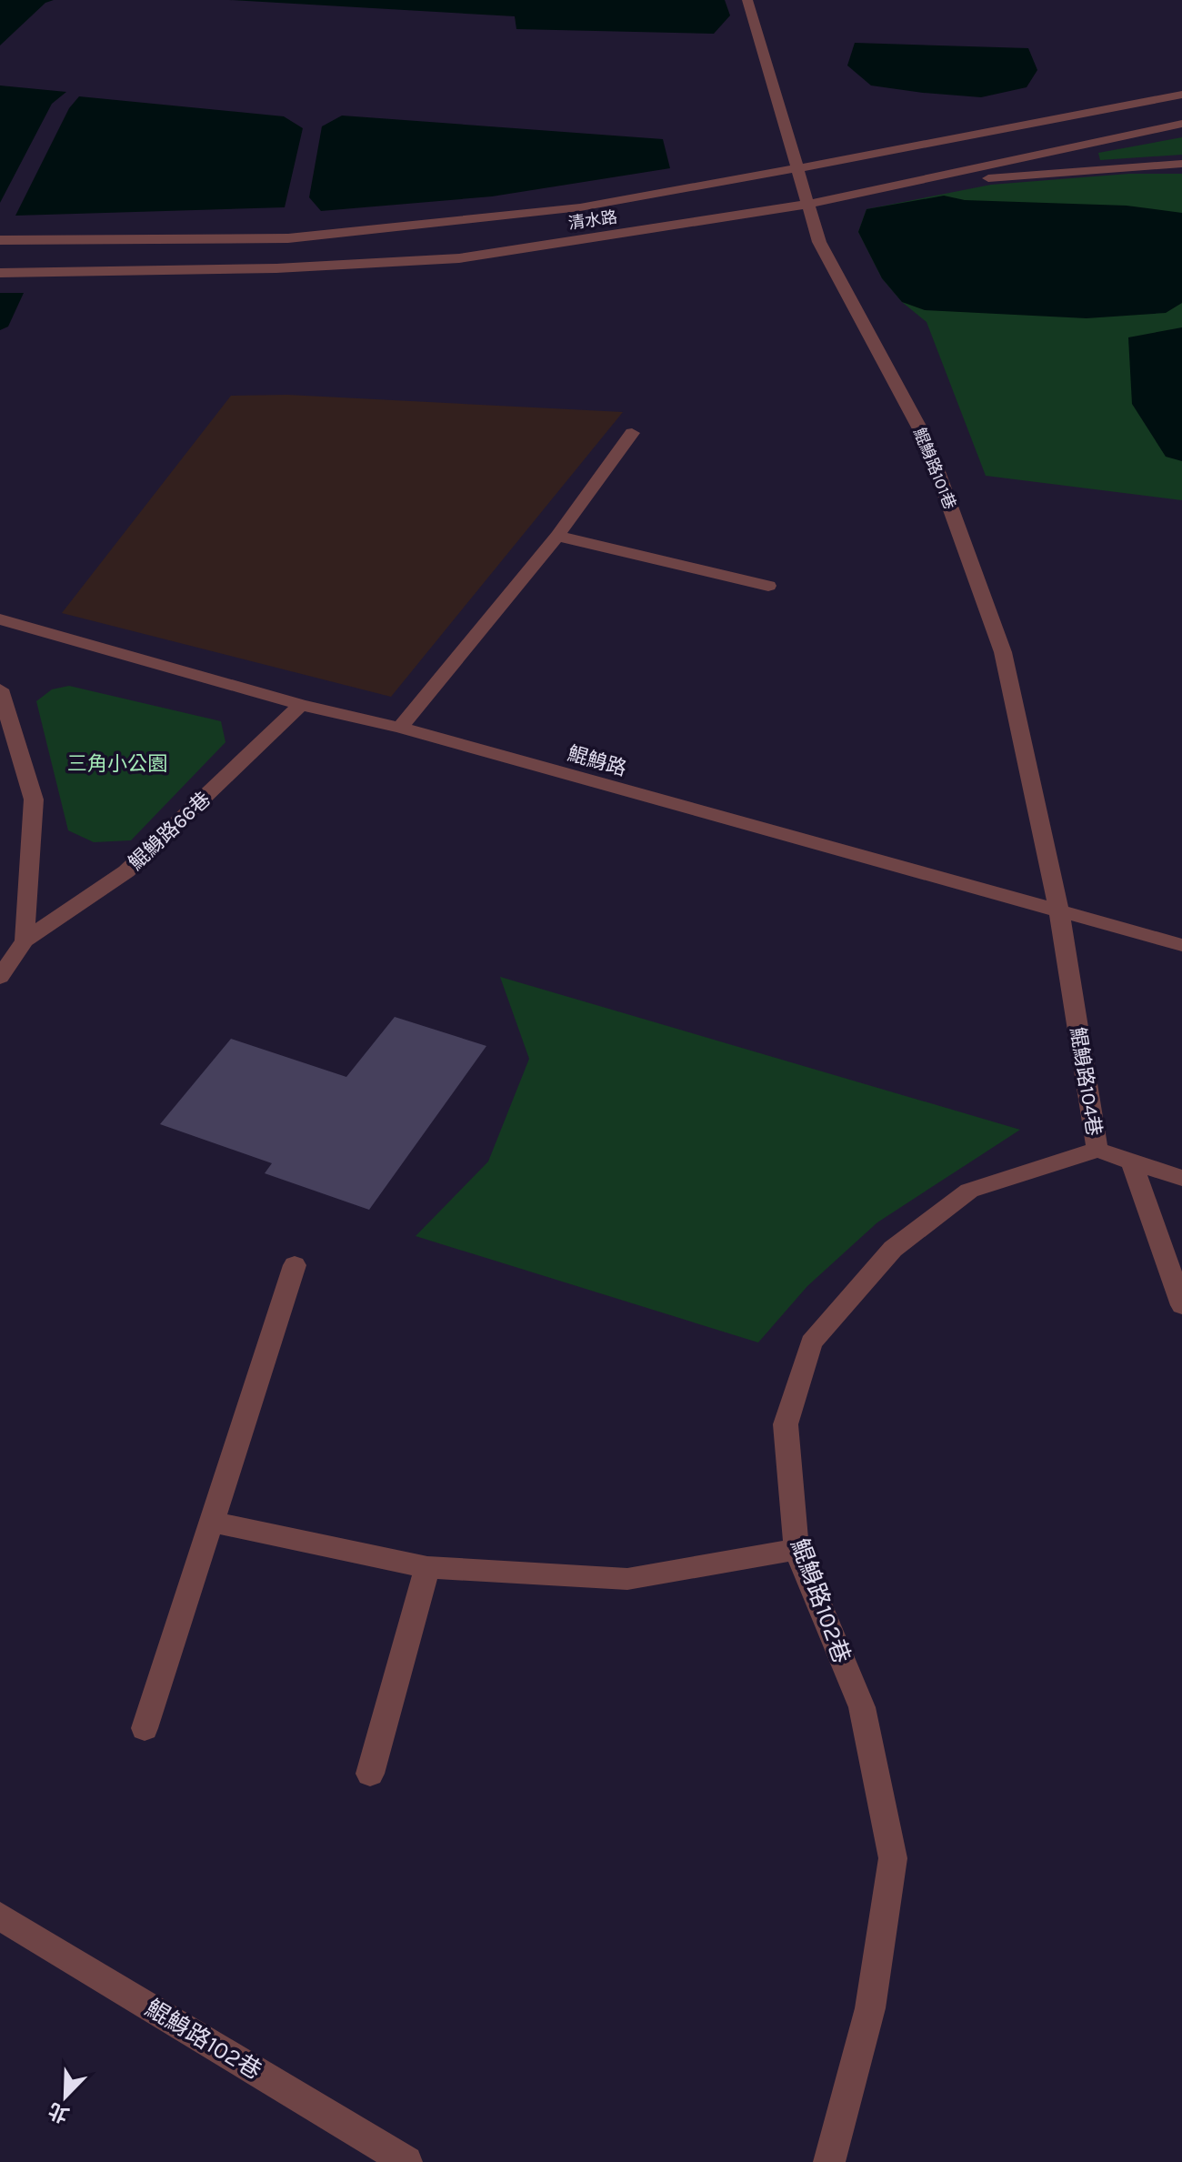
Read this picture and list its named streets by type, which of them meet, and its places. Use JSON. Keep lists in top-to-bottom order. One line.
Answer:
{"streets":{"street":["清水路","鯤鯓路101巷","鯤鯓路","鯤鯓路66巷","鯤鯓路104巷","鯤鯓路102巷"]},"crossings":[["清水路","鯤鯓路101巷"],["鯤鯓路101巷","鯤鯓路"],["鯤鯓路101巷","鯤鯓路104巷"],["鯤鯓路","鯤鯓路66巷"],["鯤鯓路","鯤鯓路104巷"],["鯤鯓路104巷","鯤鯓路102巷"]],"parks":["三角小公園"],"north":"bottom left"}
